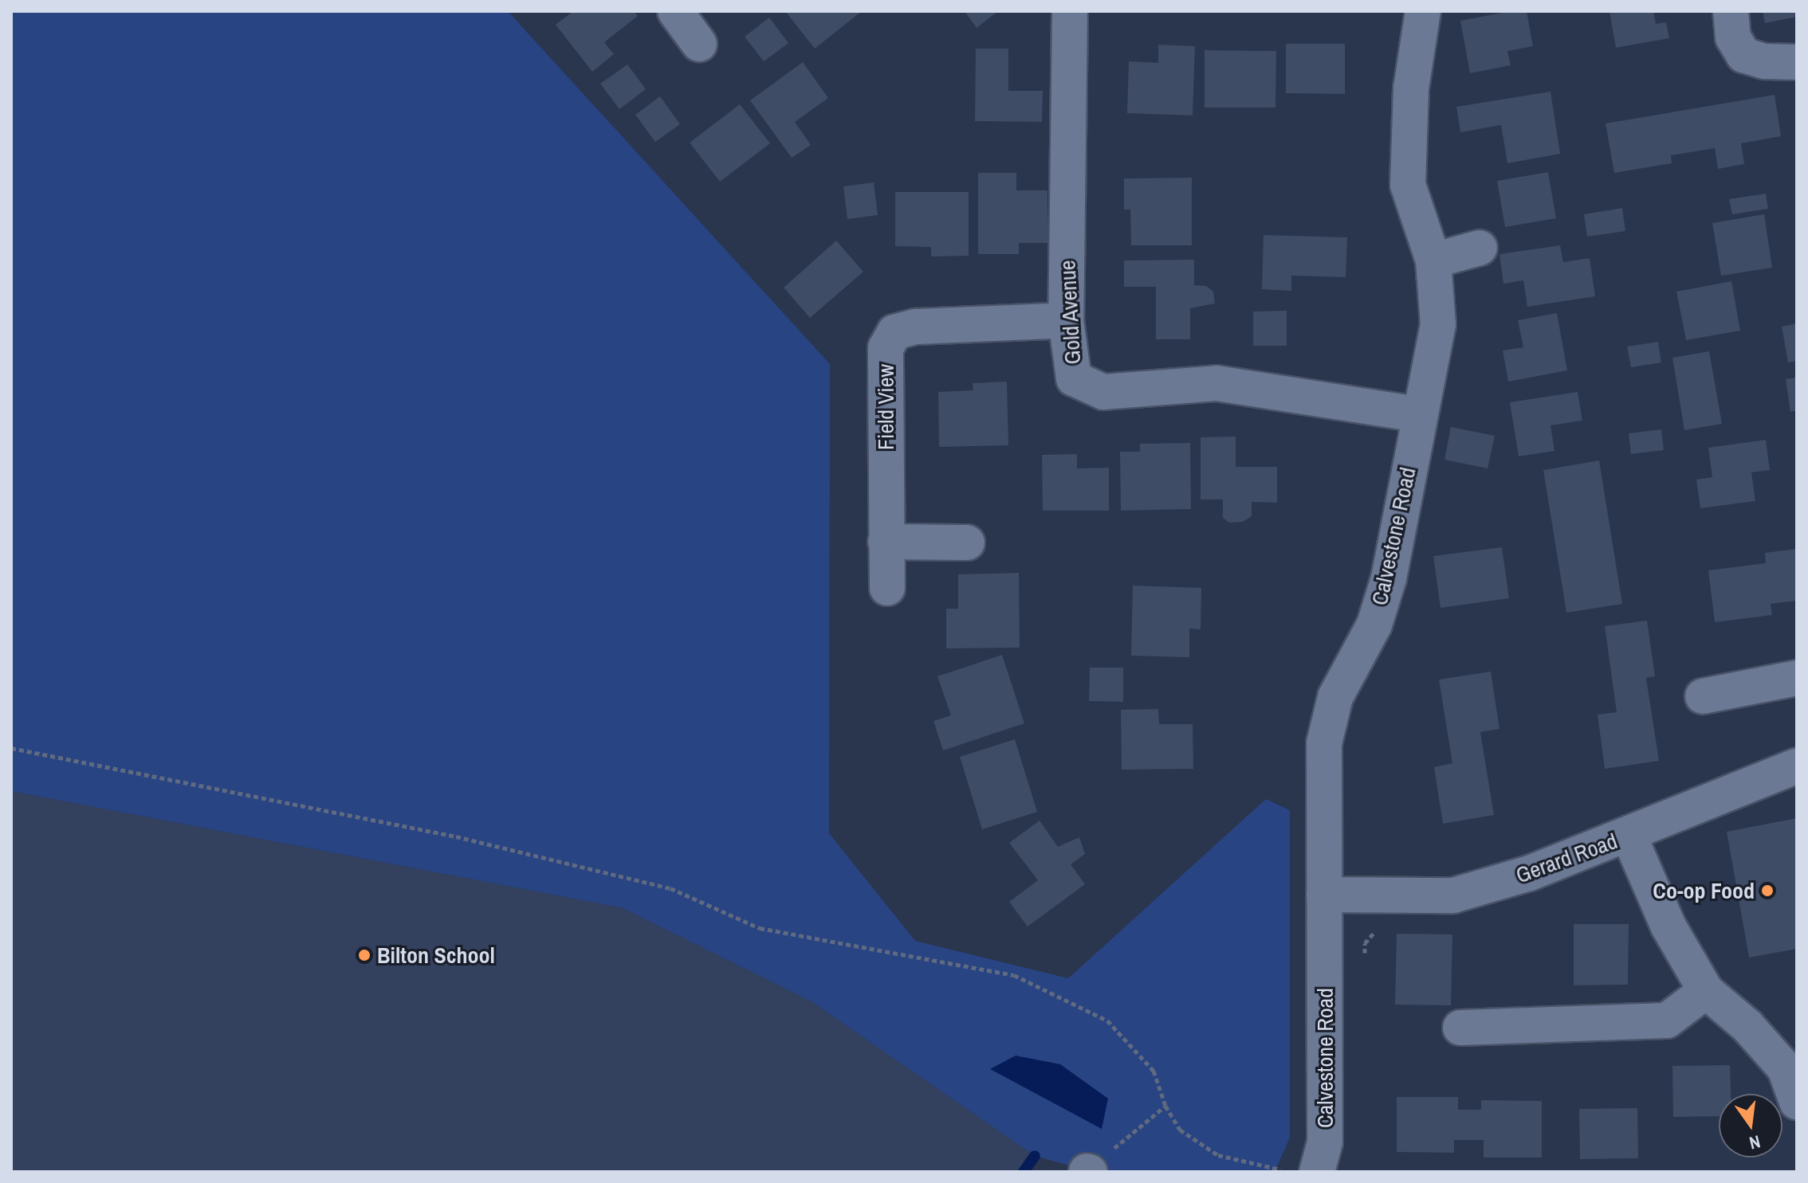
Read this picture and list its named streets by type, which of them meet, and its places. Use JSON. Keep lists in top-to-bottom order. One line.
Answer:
{"streets":{"street":["Gold Avenue","Field View","Calvestone Road","Gerard Road"]},"crossings":[["Gold Avenue","Field View"],["Gold Avenue","Calvestone Road"],["Calvestone Road","Gerard Road"]],"places":["Co-op Food","Bilton School"],"north":"bottom"}
